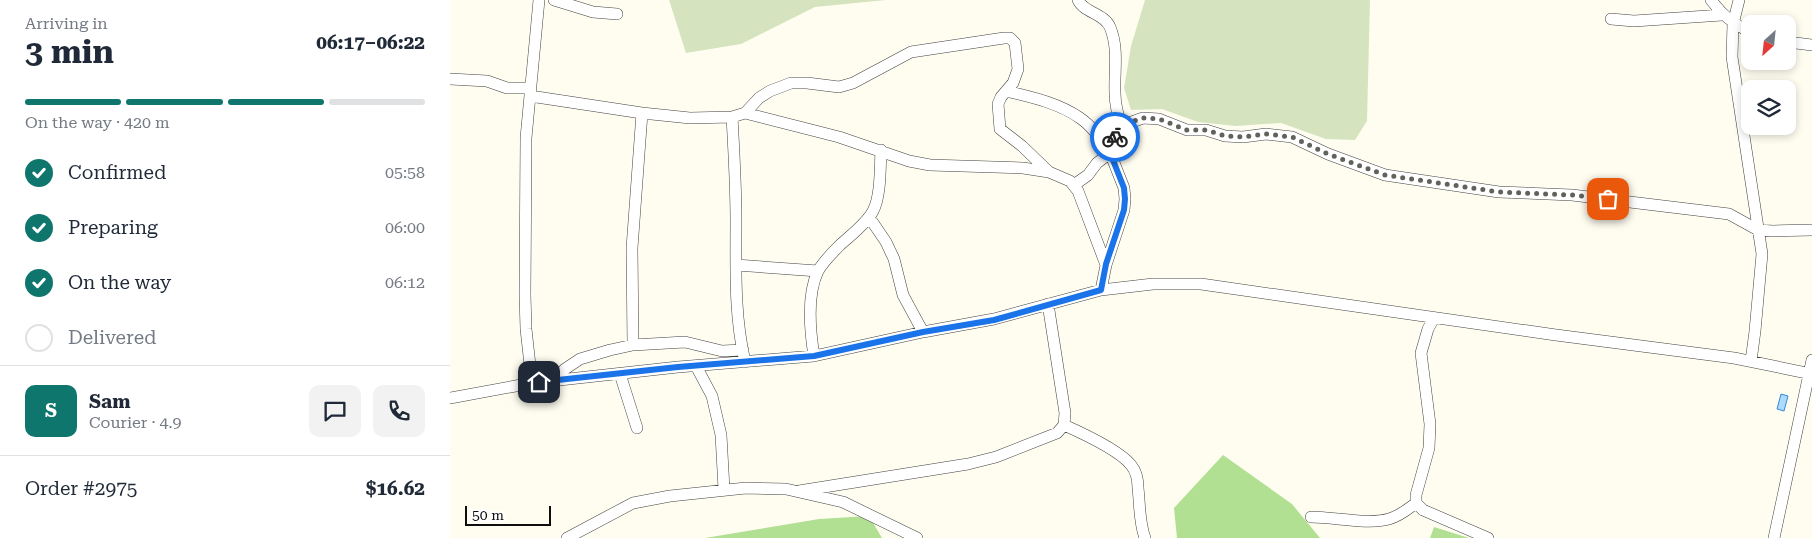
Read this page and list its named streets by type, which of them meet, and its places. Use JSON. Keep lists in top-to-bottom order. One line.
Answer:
{"scale_bar":"50 m","north":"bottom left","page":{"heading":["3 min","Arriving in","06:17–06:22"],"panel":["Sam","Courier · 4.9","Order #2975","$16.62"],"bar":"On the way · 420 m","list":[["Confirmed","05:58"],["Preparing","06:00"],["On the way","06:12"],"Delivered"],"round":"S","scale":"50 m"}}
